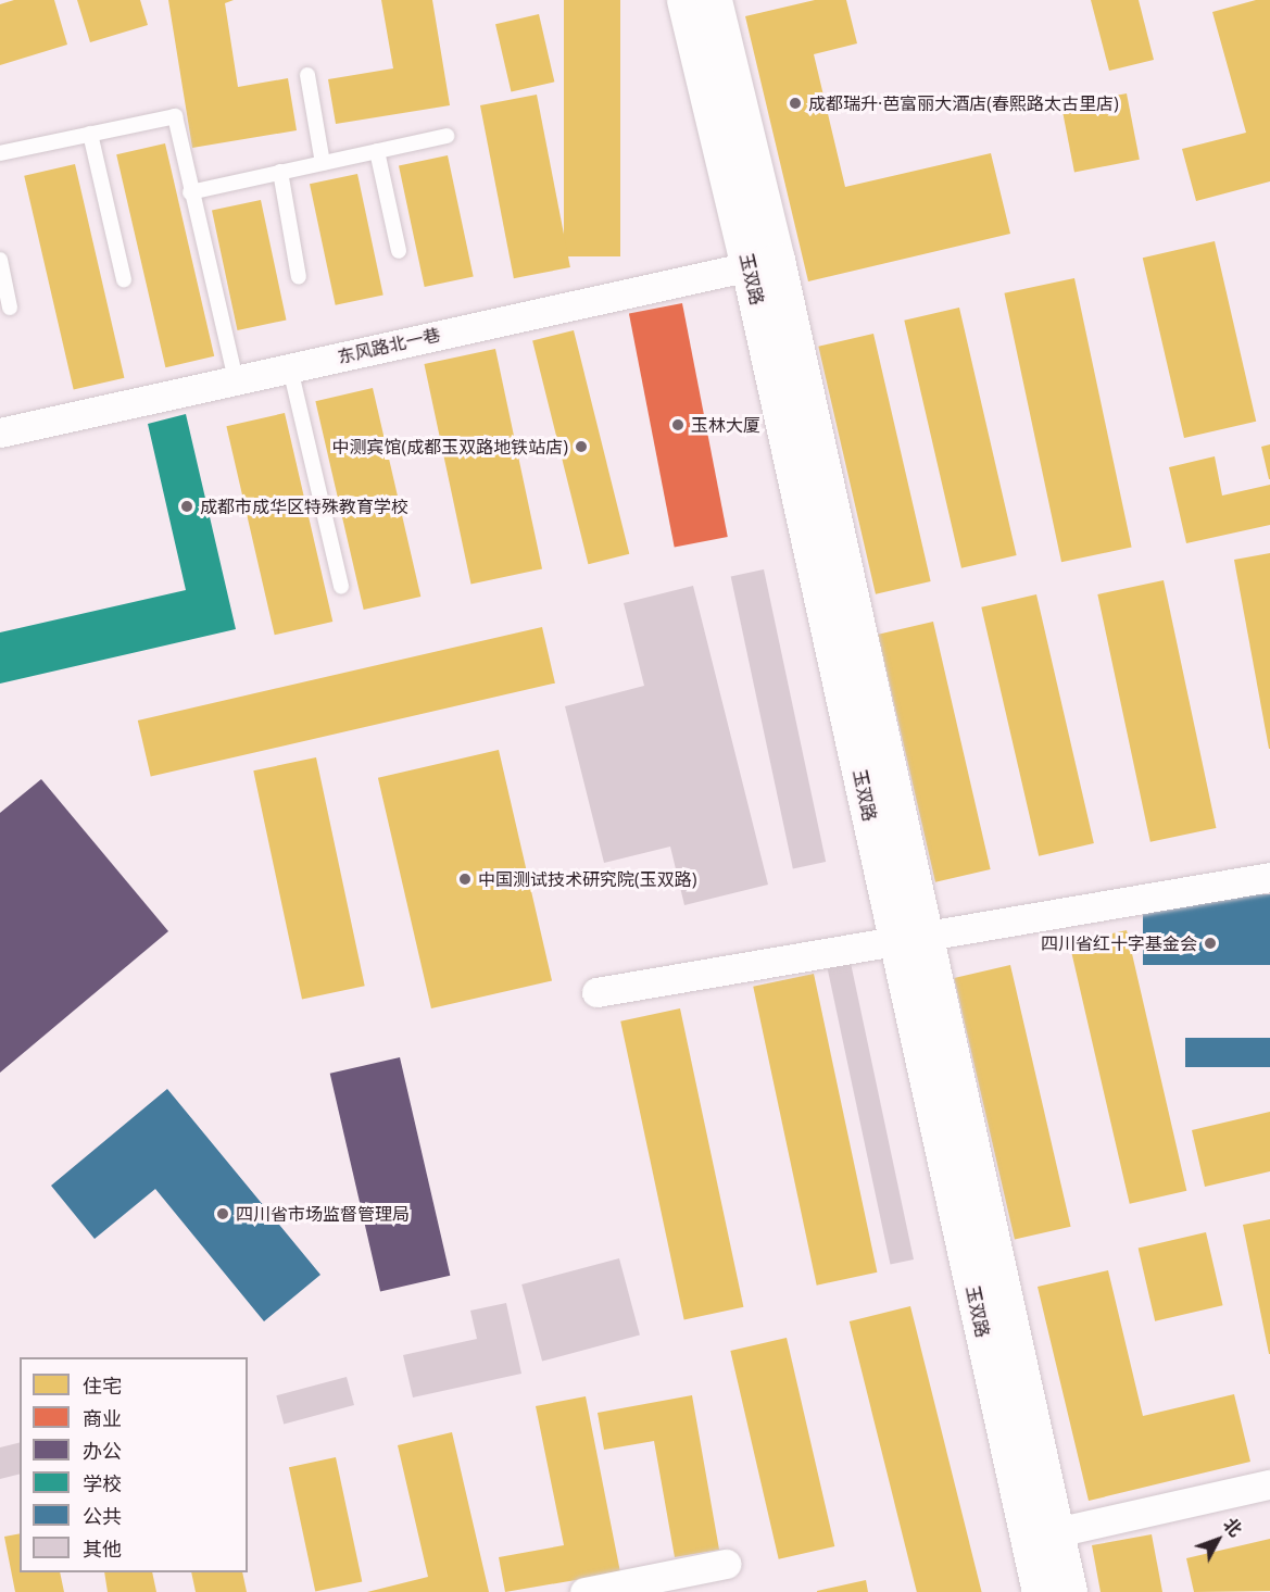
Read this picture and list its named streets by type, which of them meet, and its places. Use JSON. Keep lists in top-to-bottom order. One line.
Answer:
{"streets":{"main road":["玉双路"],"street":["东风路北一巷"]},"crossings":[["玉双路","东风路北一巷"]],"places":["成都瑞升·芭富丽大酒店(春熙路太古里店)","玉林大厦","中测宾馆(成都玉双路地铁站店)","成都市成华区特殊教育学校","中国测试技术研究院(玉双路)","四川省红十字基金会","四川省市场监督管理局"],"legend":["住宅","商业","办公","学校","公共","其他"],"north":"top right"}
